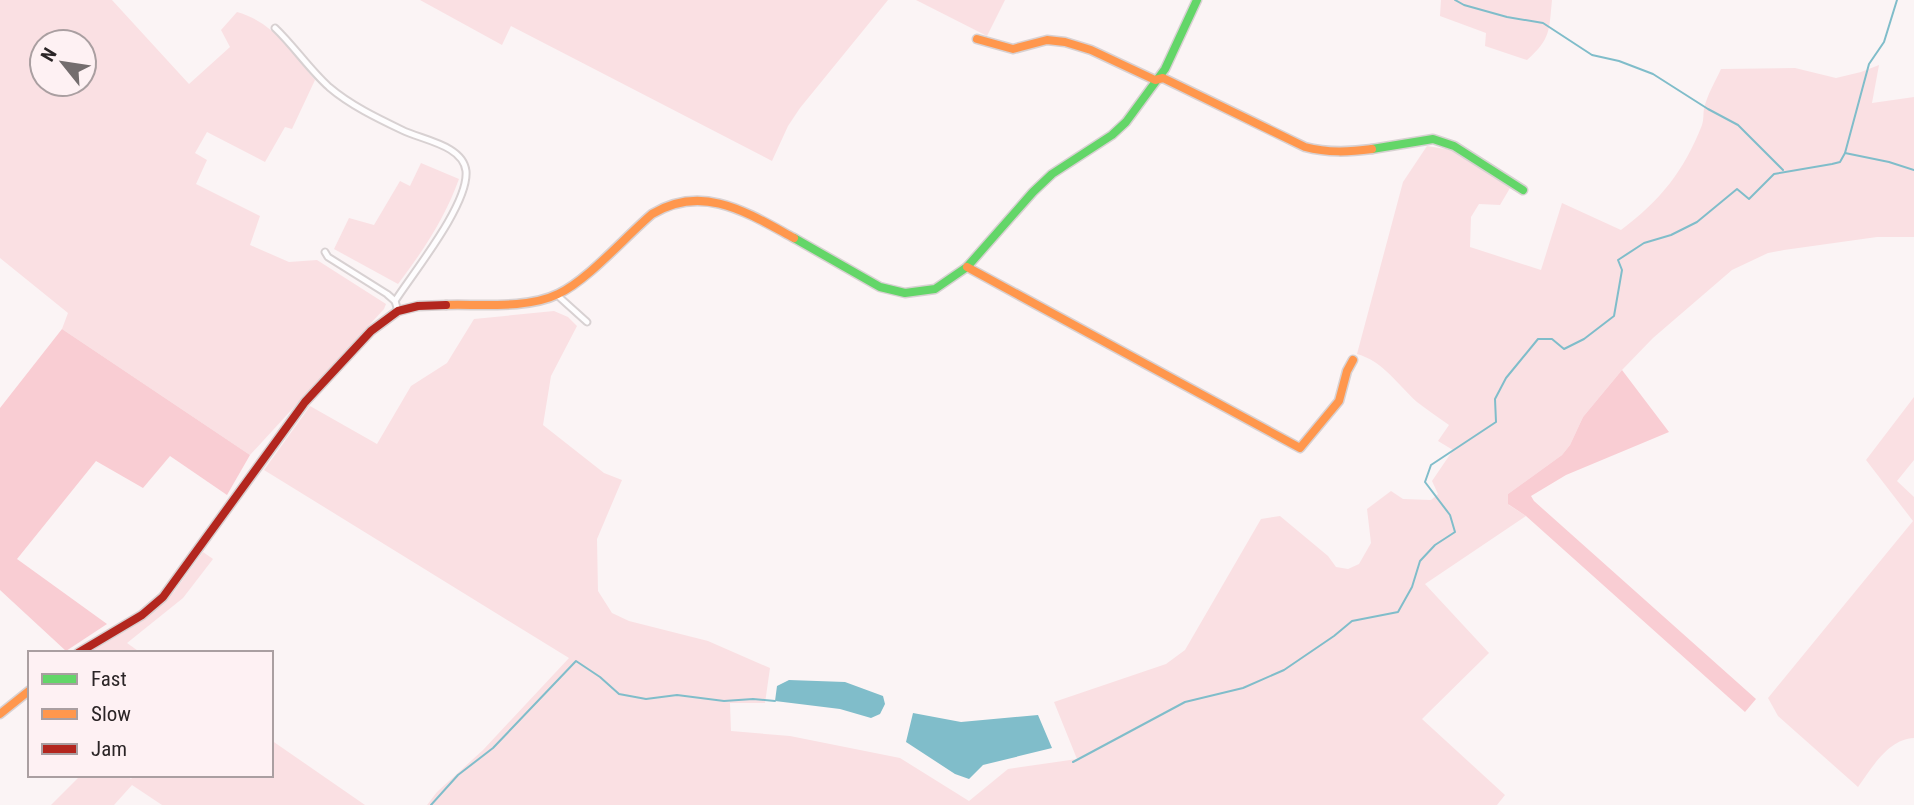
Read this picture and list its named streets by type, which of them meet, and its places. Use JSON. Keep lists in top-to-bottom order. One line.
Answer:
{"legend":["Fast","Slow","Jam"],"north":"top left"}
